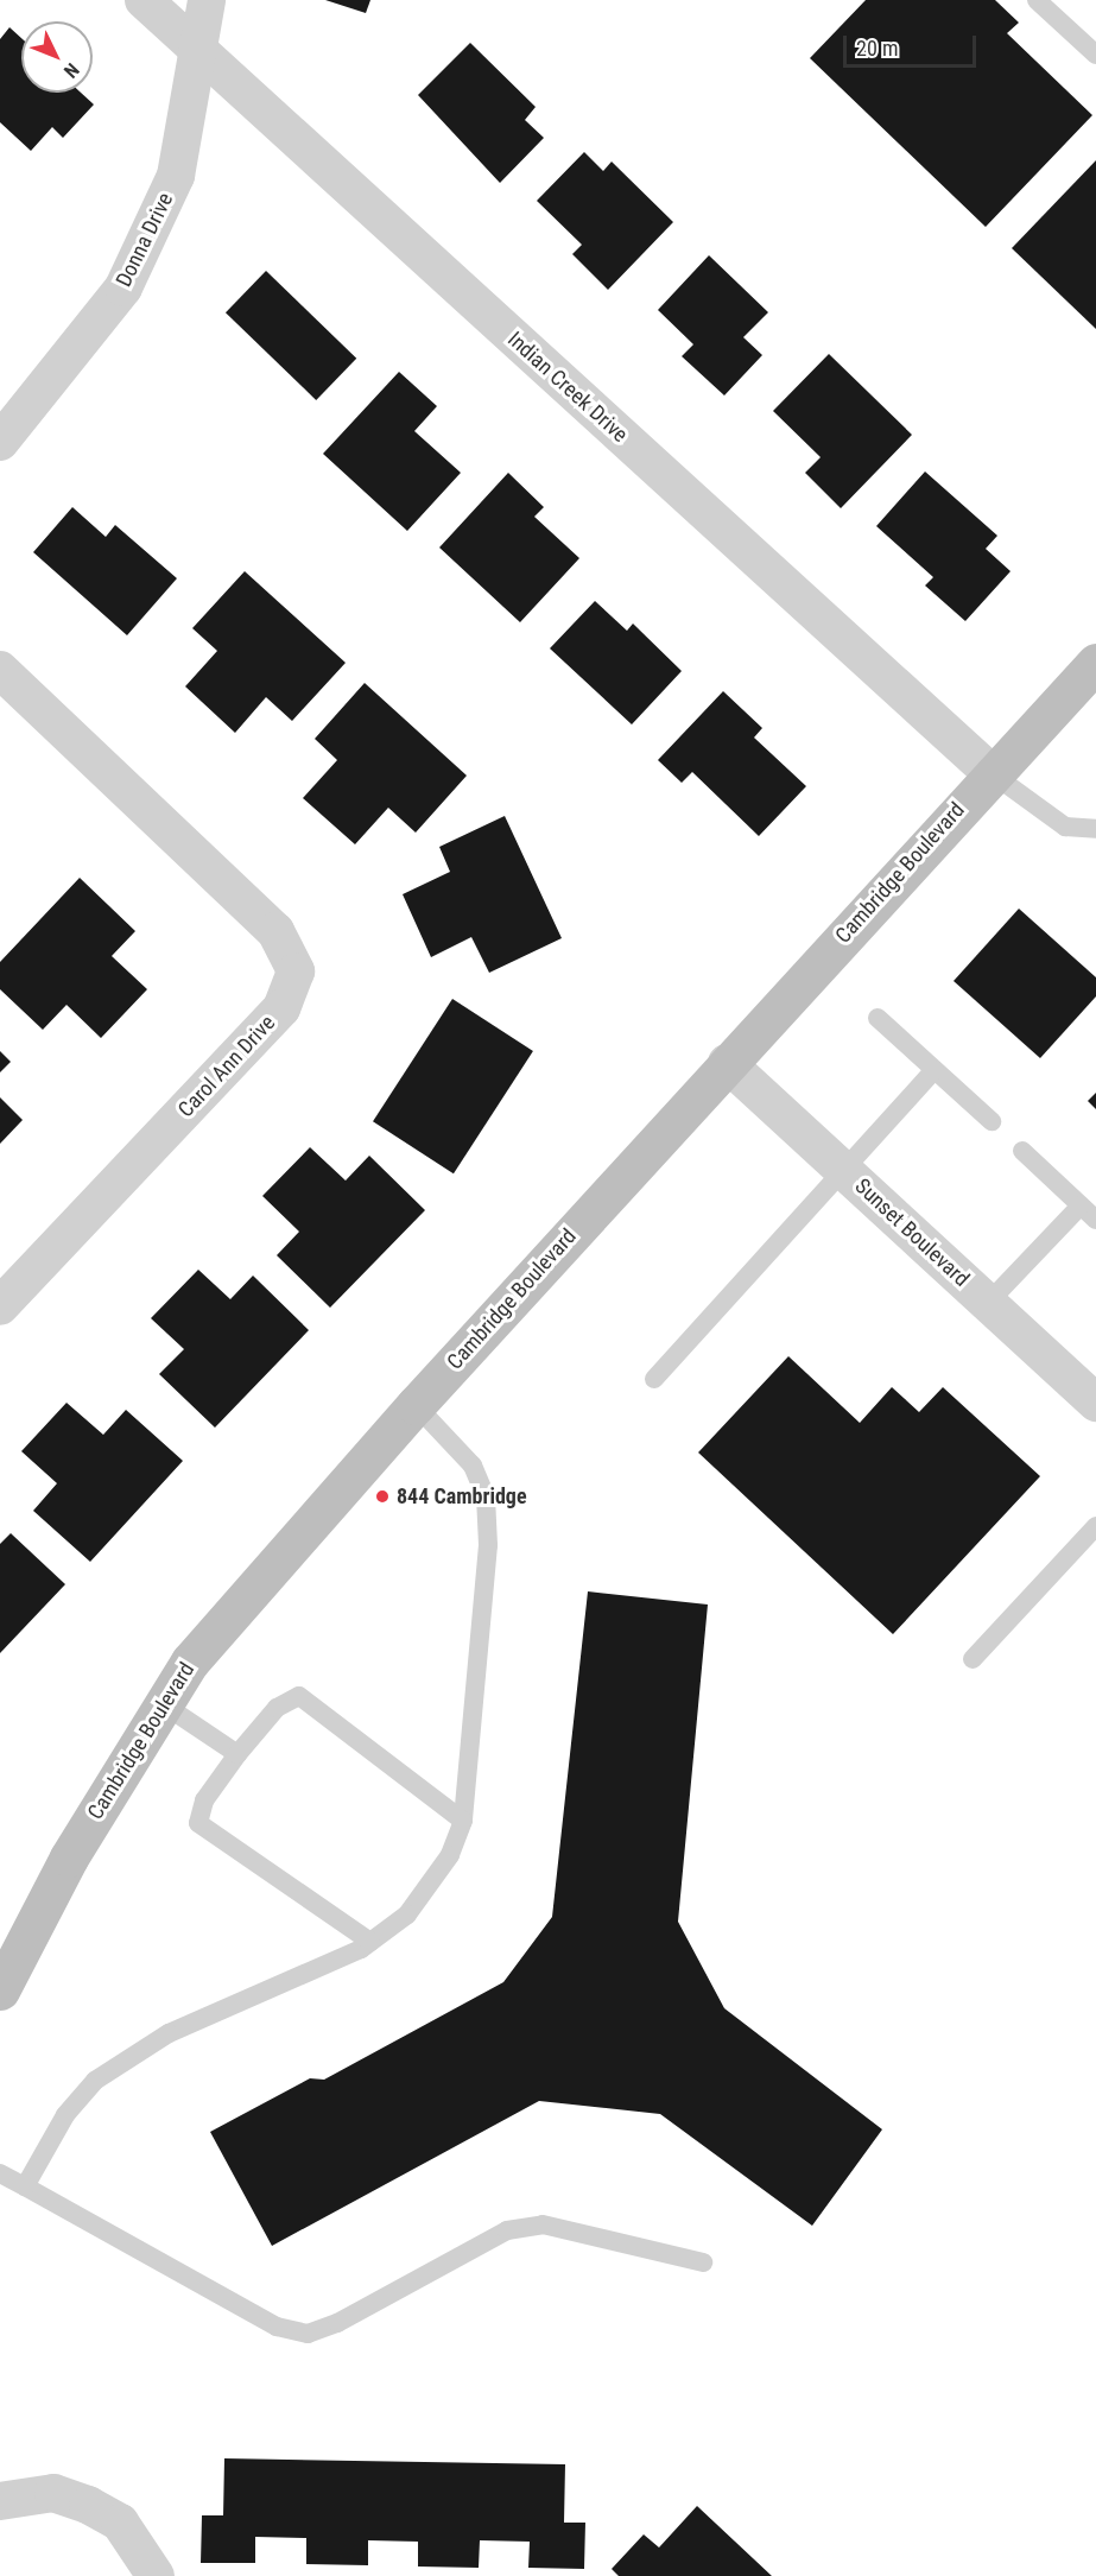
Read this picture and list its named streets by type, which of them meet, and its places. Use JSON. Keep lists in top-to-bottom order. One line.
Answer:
{"streets":{"street":["Donna Drive","Indian Creek Drive","Cambridge Boulevard","Carol Ann Drive","Sunset Boulevard"]},"crossings":[["Donna Drive","Indian Creek Drive"],["Indian Creek Drive","Cambridge Boulevard"],["Cambridge Boulevard","Sunset Boulevard"]],"places":["844 Cambridge"],"scale_bar":"20 m","north":"bottom right"}
